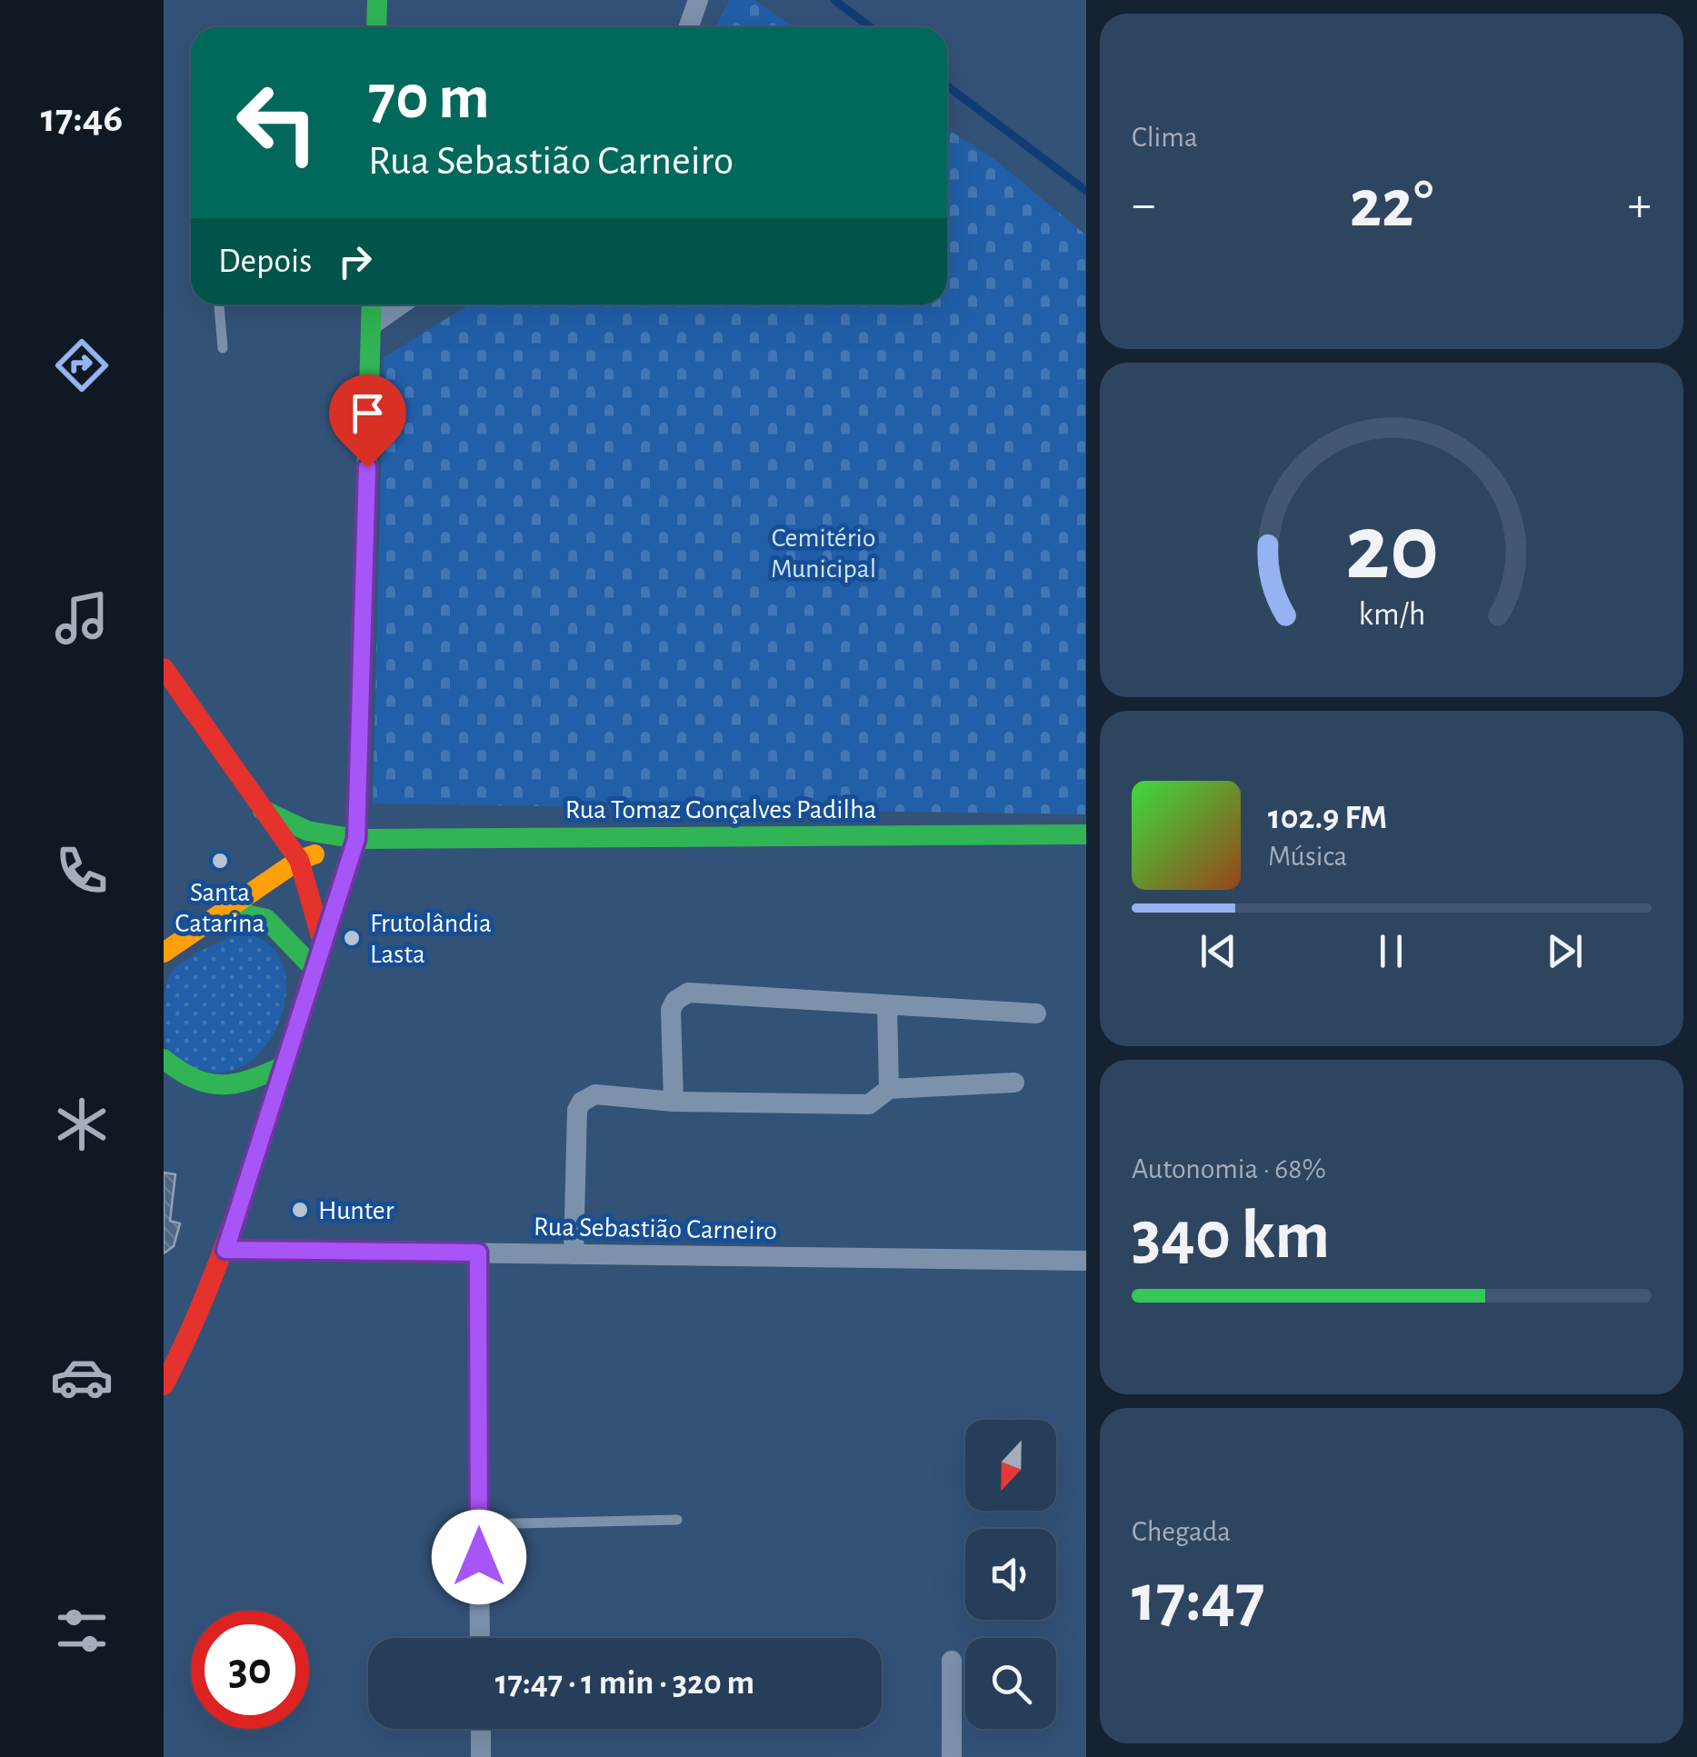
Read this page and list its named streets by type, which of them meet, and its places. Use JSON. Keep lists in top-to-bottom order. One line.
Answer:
{"streets":{"main road":["Rua Tomaz Gonçalves Padilha"],"street":["Rua Sebastião Carneiro"]},"parks":["Cemitério Municipal"],"places":["Santa Catarina","Frutolândia Lasta","Hunter"],"north":"bottom","page":{"tabs":"17:46","tile":["Clima",["Autonomia · 68%","340 km"],["Chegada","17:47"]],"turn":["70 m","Rua Sebastião Carneiro"],"heat":["−","22°","+"],"then":"Depois","song":["102.9 FM","Música"],"limit":"30","trip":"17:47 · 1 min · 320 m","gauge":["20","km/h"]}}
